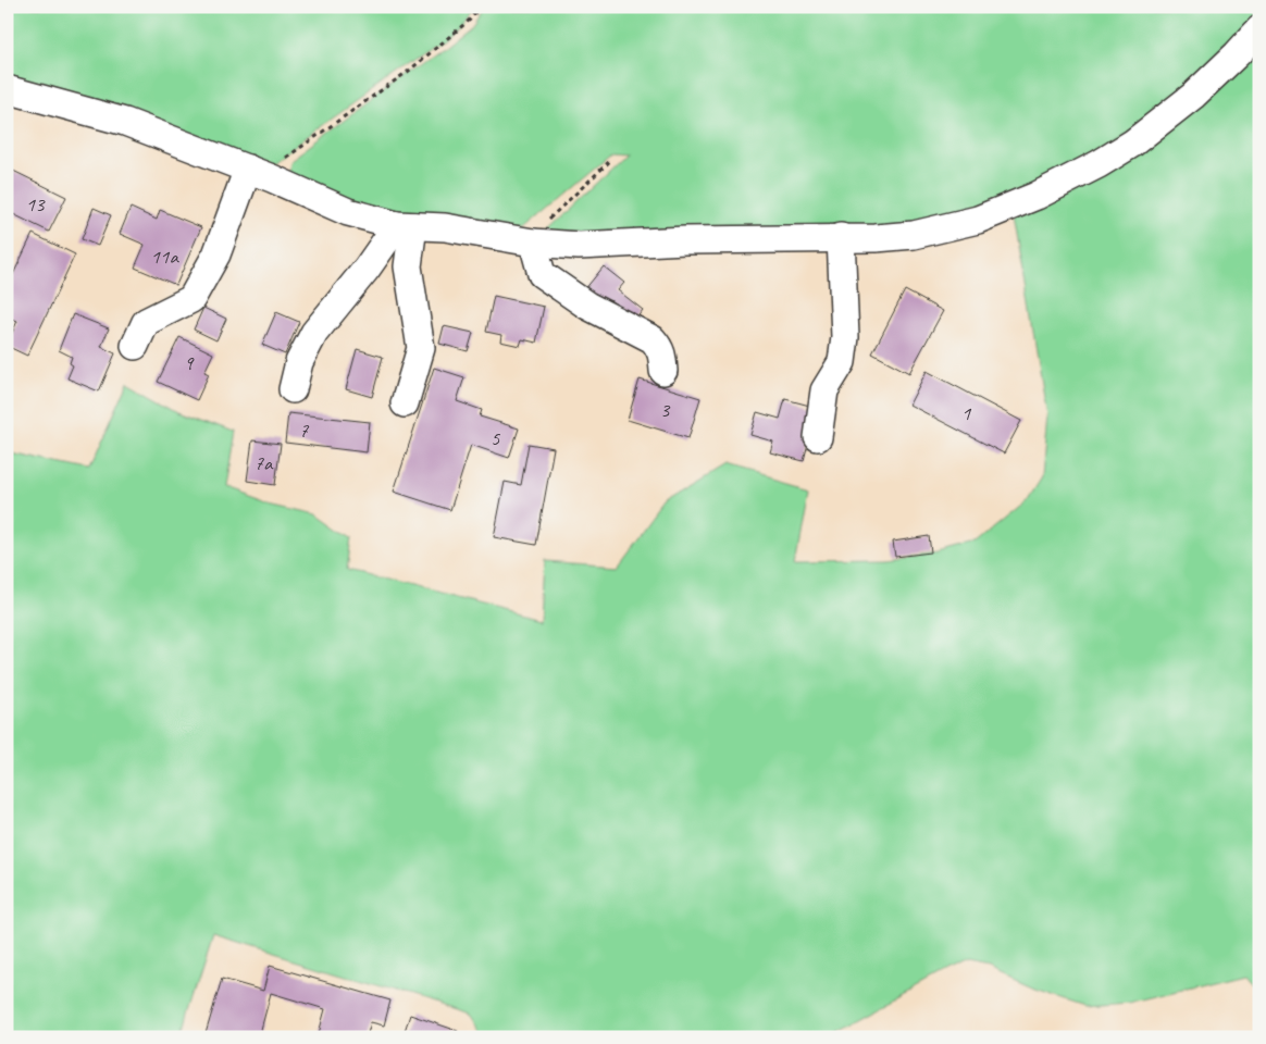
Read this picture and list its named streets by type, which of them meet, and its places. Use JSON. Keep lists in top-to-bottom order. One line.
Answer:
{"house_numbers":["13","11a","9","3","1","7","5","7a"]}
